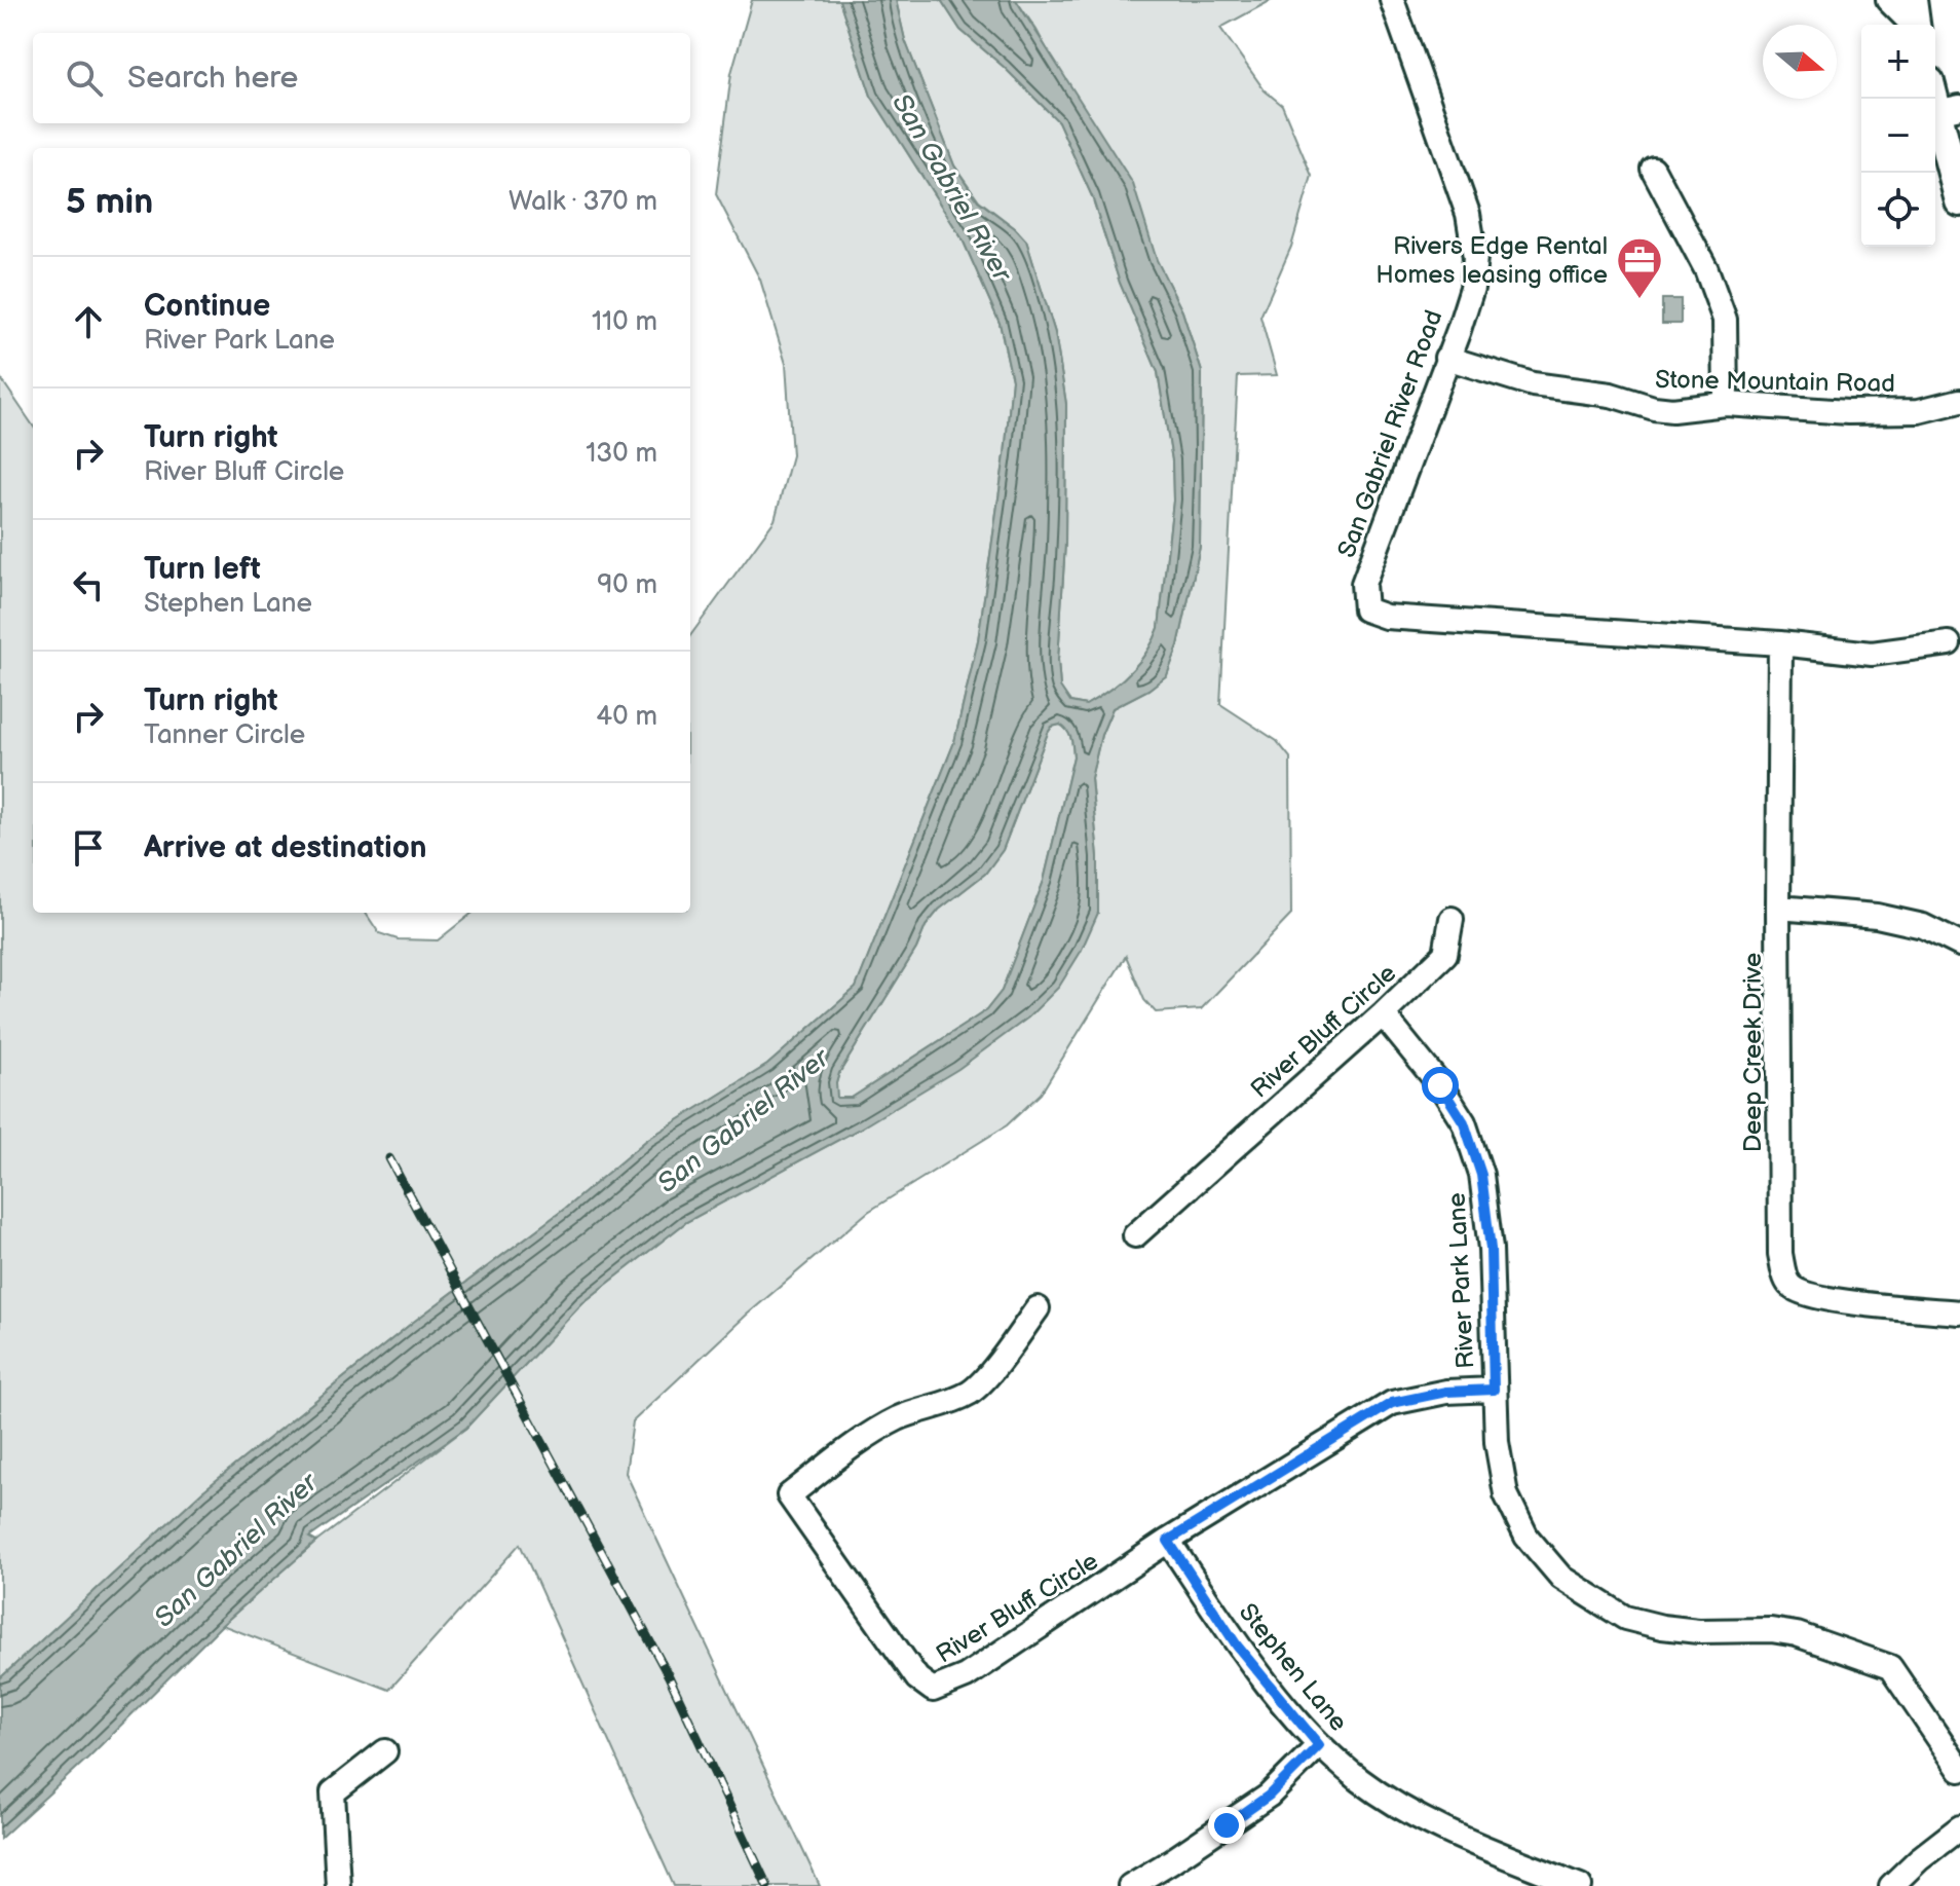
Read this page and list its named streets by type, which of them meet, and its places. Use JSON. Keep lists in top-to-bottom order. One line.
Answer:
{"streets":{"street":["Stone Mountain Road","San Gabriel River Road","River Bluff Circle","Deep Creek Drive","River Park Lane","Stephen Lane"]},"crossings":[["Stone Mountain Road","San Gabriel River Road"],["San Gabriel River Road","Deep Creek Drive"],["River Bluff Circle","River Park Lane"],["River Bluff Circle","Stephen Lane"]],"water":["San Gabriel River"],"places":{"office":["Rivers Edge Rental Homes leasing office"]},"north":"right","page":{"map_buttons":["+","−"],"search":"Search here","heading":["5 min","Walk · 370 m"],"list":[["Continue","River Park Lane","110 m"],["Turn right","River Bluff Circle","130 m"],["Turn left","Stephen Lane","90 m"],["Turn right","Tanner Circle","40 m"],"Arrive at destination"]}}
